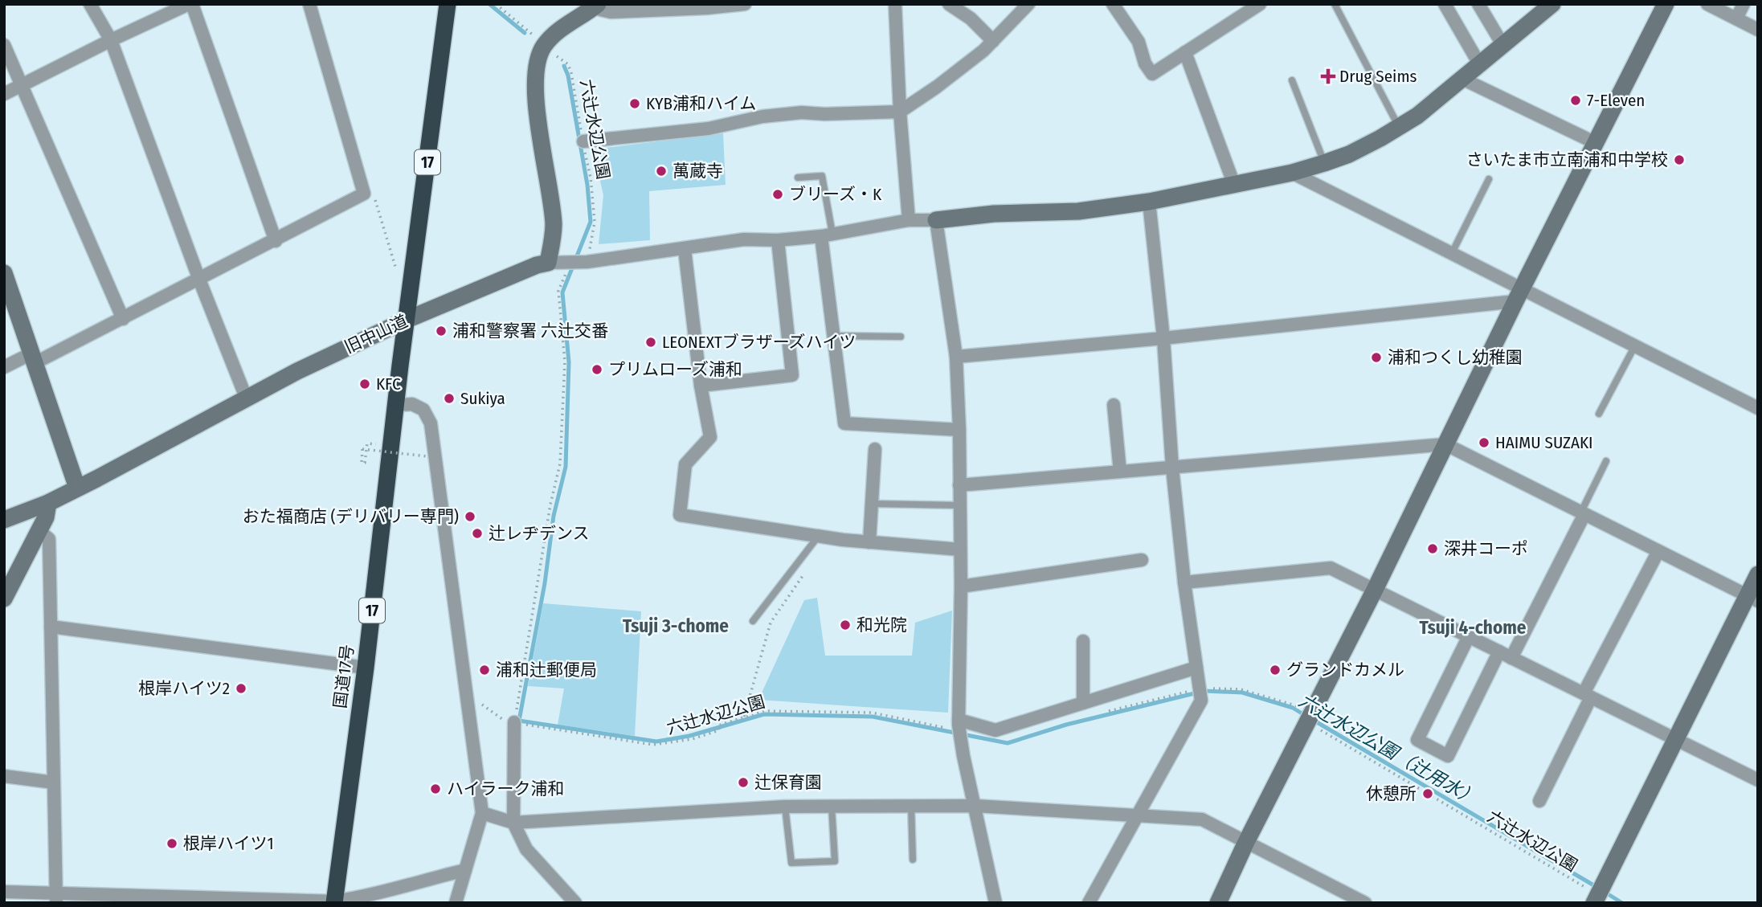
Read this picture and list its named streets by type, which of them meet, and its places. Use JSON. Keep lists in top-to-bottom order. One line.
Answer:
{"streets":{"highway":["17","国道17号"],"street":["旧中山道"],"path":["六辻水辺公園"]},"crossings":[["17","旧中山道"],["17","国道17号"],["旧中山道","国道17号"]],"districts":["Tsuji 3-chome","Tsuji 4-chome"],"water":["六辻水辺公園（辻用水）"],"places":{"health":["Drug Seims"],"other":["7-Eleven","KYB浦和ハイム","さいたま市立南浦和中学校","萬蔵寺","ブリーズ・K","浦和警察署 六辻交番","LEONEXTブラザーズハイツ","浦和つくし幼稚園","プリムローズ浦和","KFC","Sukiya","HAIMU SUZAKI","おた福商店 (デリバリー専門)","辻レヂデンス","深井コーポ","和光院","浦和辻郵便局","グランドカメル","根岸ハイツ2","辻保育園","ハイラーク浦和","休憩所","根岸ハイツ1"]}}
